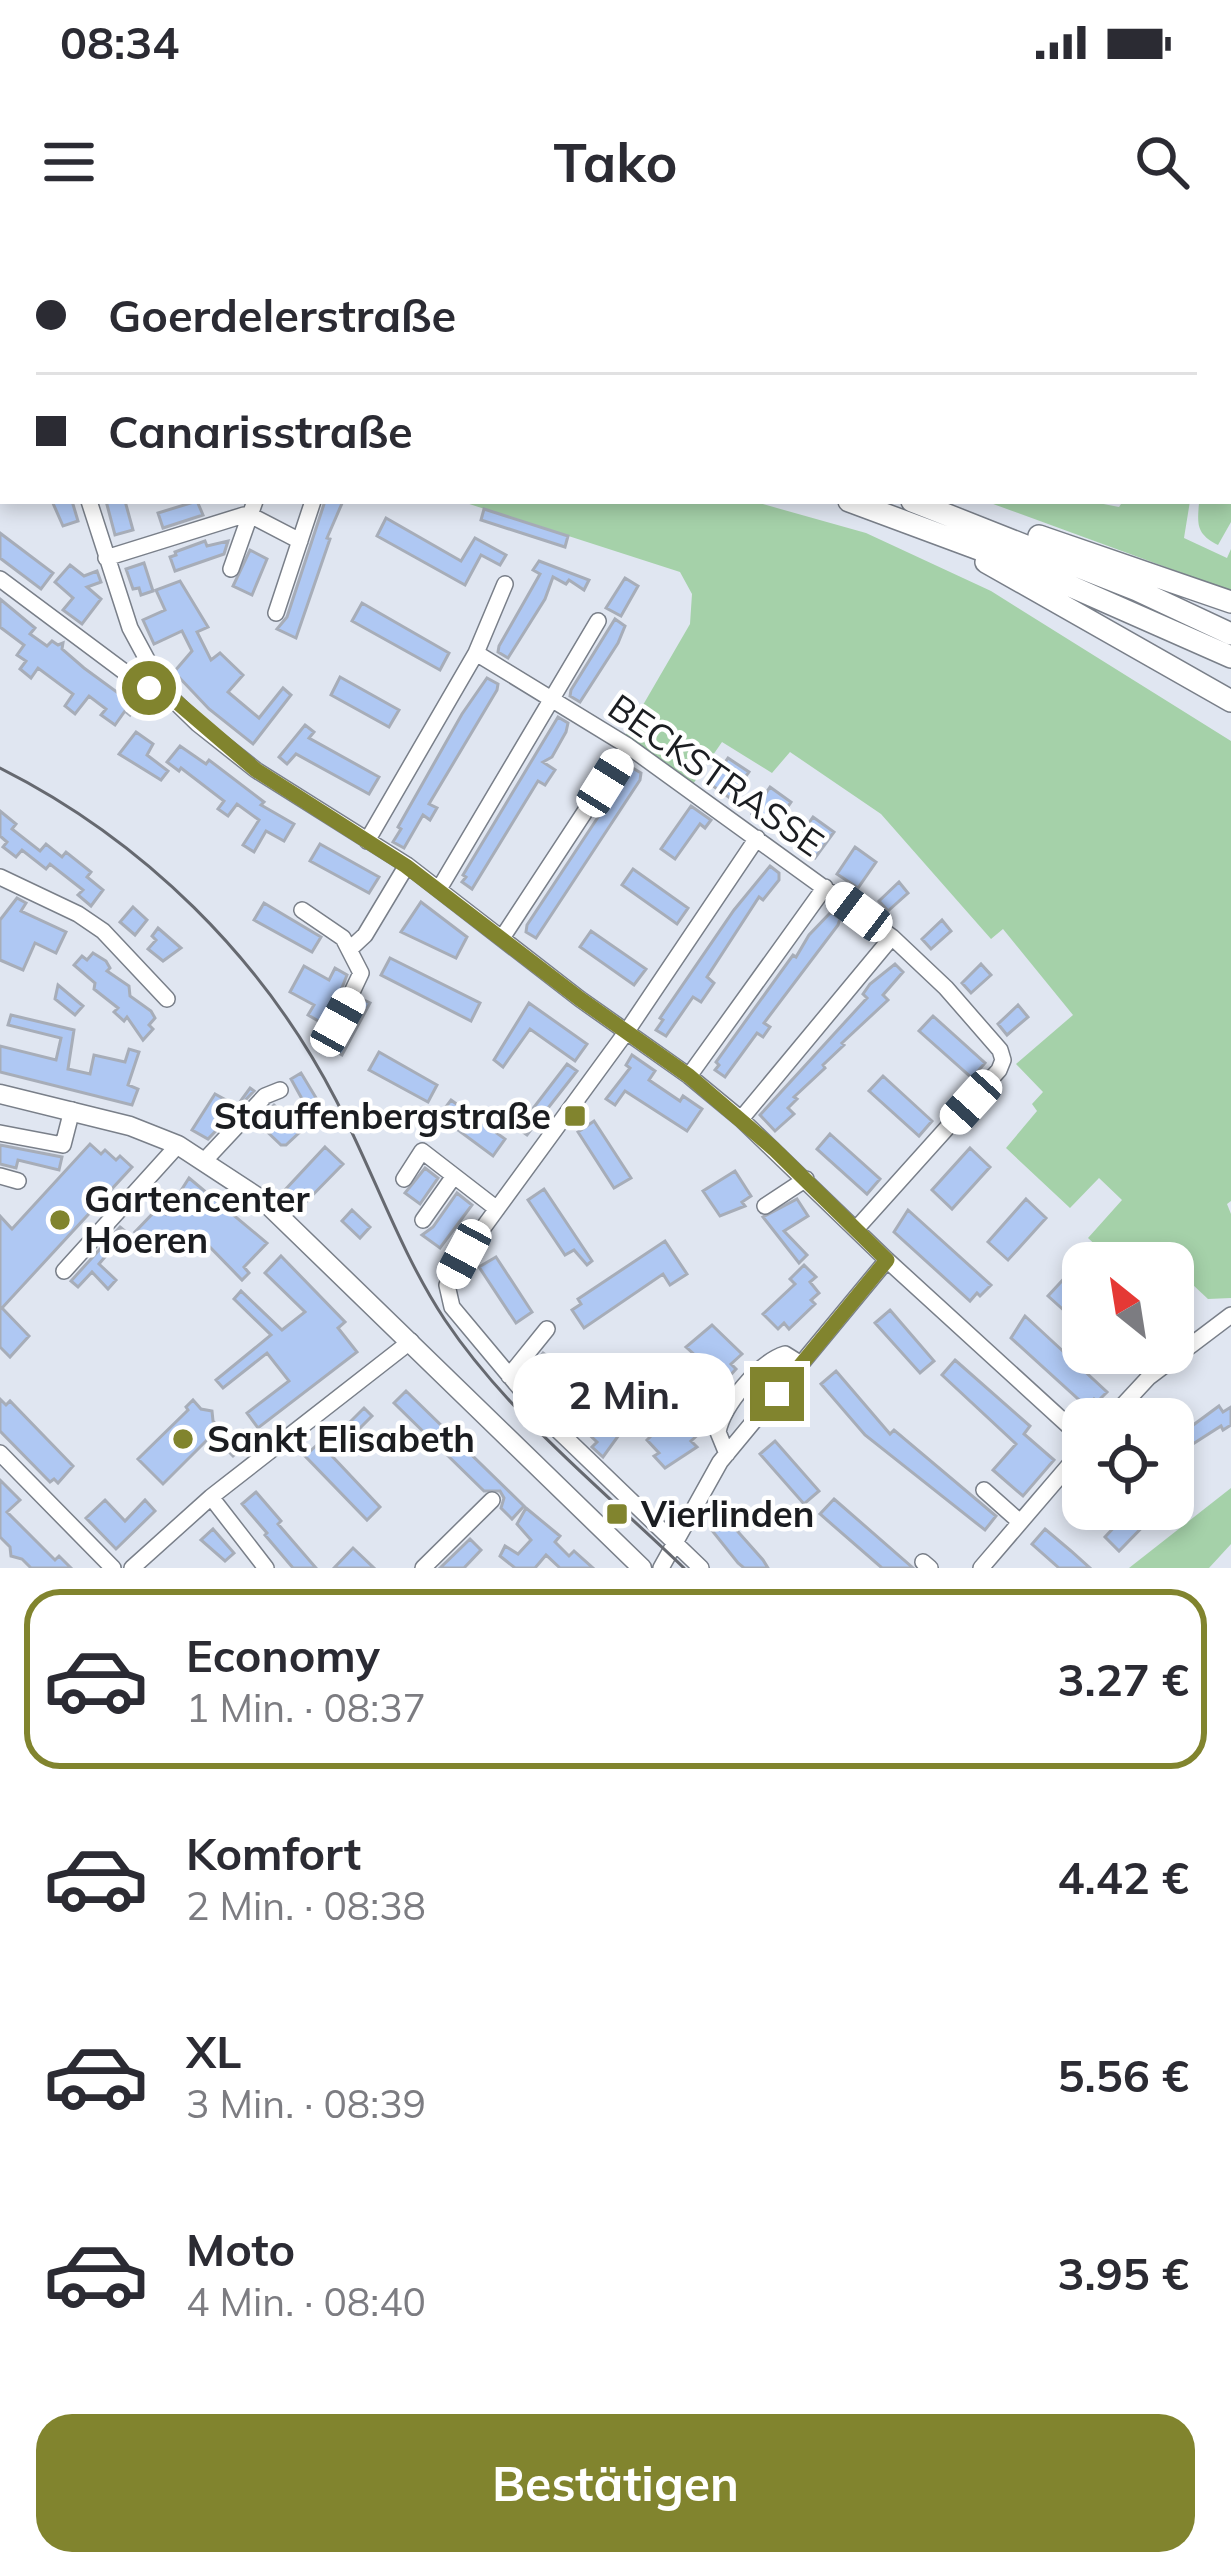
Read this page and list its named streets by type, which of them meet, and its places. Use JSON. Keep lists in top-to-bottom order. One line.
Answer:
{"streets":{"street":["BECKSTRASSE"]},"places":{"transit":["Stauffenbergstraße","Vierlinden"],"other":["Gartencenter Hoeren","Sankt Elisabeth"]},"north":"top left","page":{"status":"08:34","header":"Tako","banner":["Goerdelerstraße","Canarisstraße"],"bubble":"2 Min.","list":[{"name":"Economy","note":"1 Min. · 08:37","value":"3.27 €"},{"name":"Komfort","note":"2 Min. · 08:38","value":"4.42 €"},{"name":"XL","note":"3 Min. · 08:39","value":"5.56 €"},{"name":"Moto","note":"4 Min. · 08:40","value":"3.95 €"}],"buttons":"Bestätigen"}}
